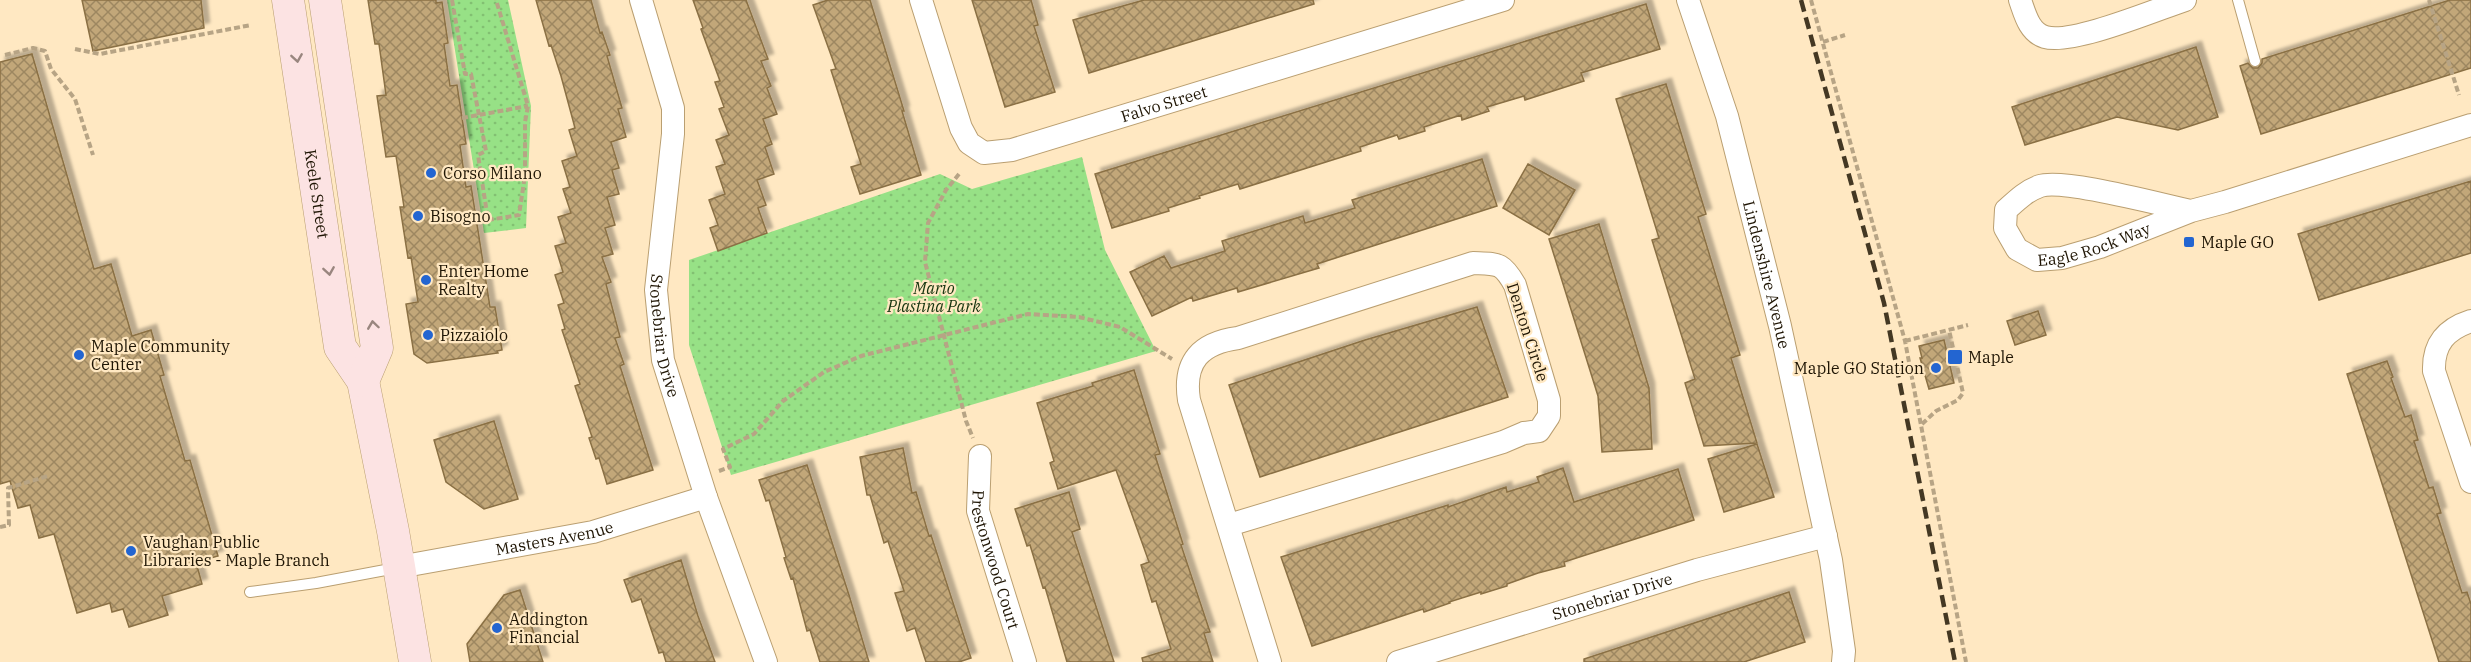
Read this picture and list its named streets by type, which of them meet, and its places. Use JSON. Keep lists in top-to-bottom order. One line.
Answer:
{"streets":{"main road":["Keele Street"],"street":["Falvo Street","Eagle Rock Way","Lindenshire Avenue","Denton Circle","Stonebriar Drive","Masters Avenue","Prestonwood Court"]},"crossings":[["Keele Street","Masters Avenue"],["Lindenshire Avenue","Stonebriar Drive"],["Stonebriar Drive","Masters Avenue"]],"parks":["Mario Plastina Park"],"places":{"other":["Corso Milano","Bisogno","Enter Home Realty","Pizzaiolo","Maple Community Center","Maple GO Station","Vaughan Public Libraries - Maple Branch","Addington Financial"],"transit":["Maple GO","Maple"]}}
